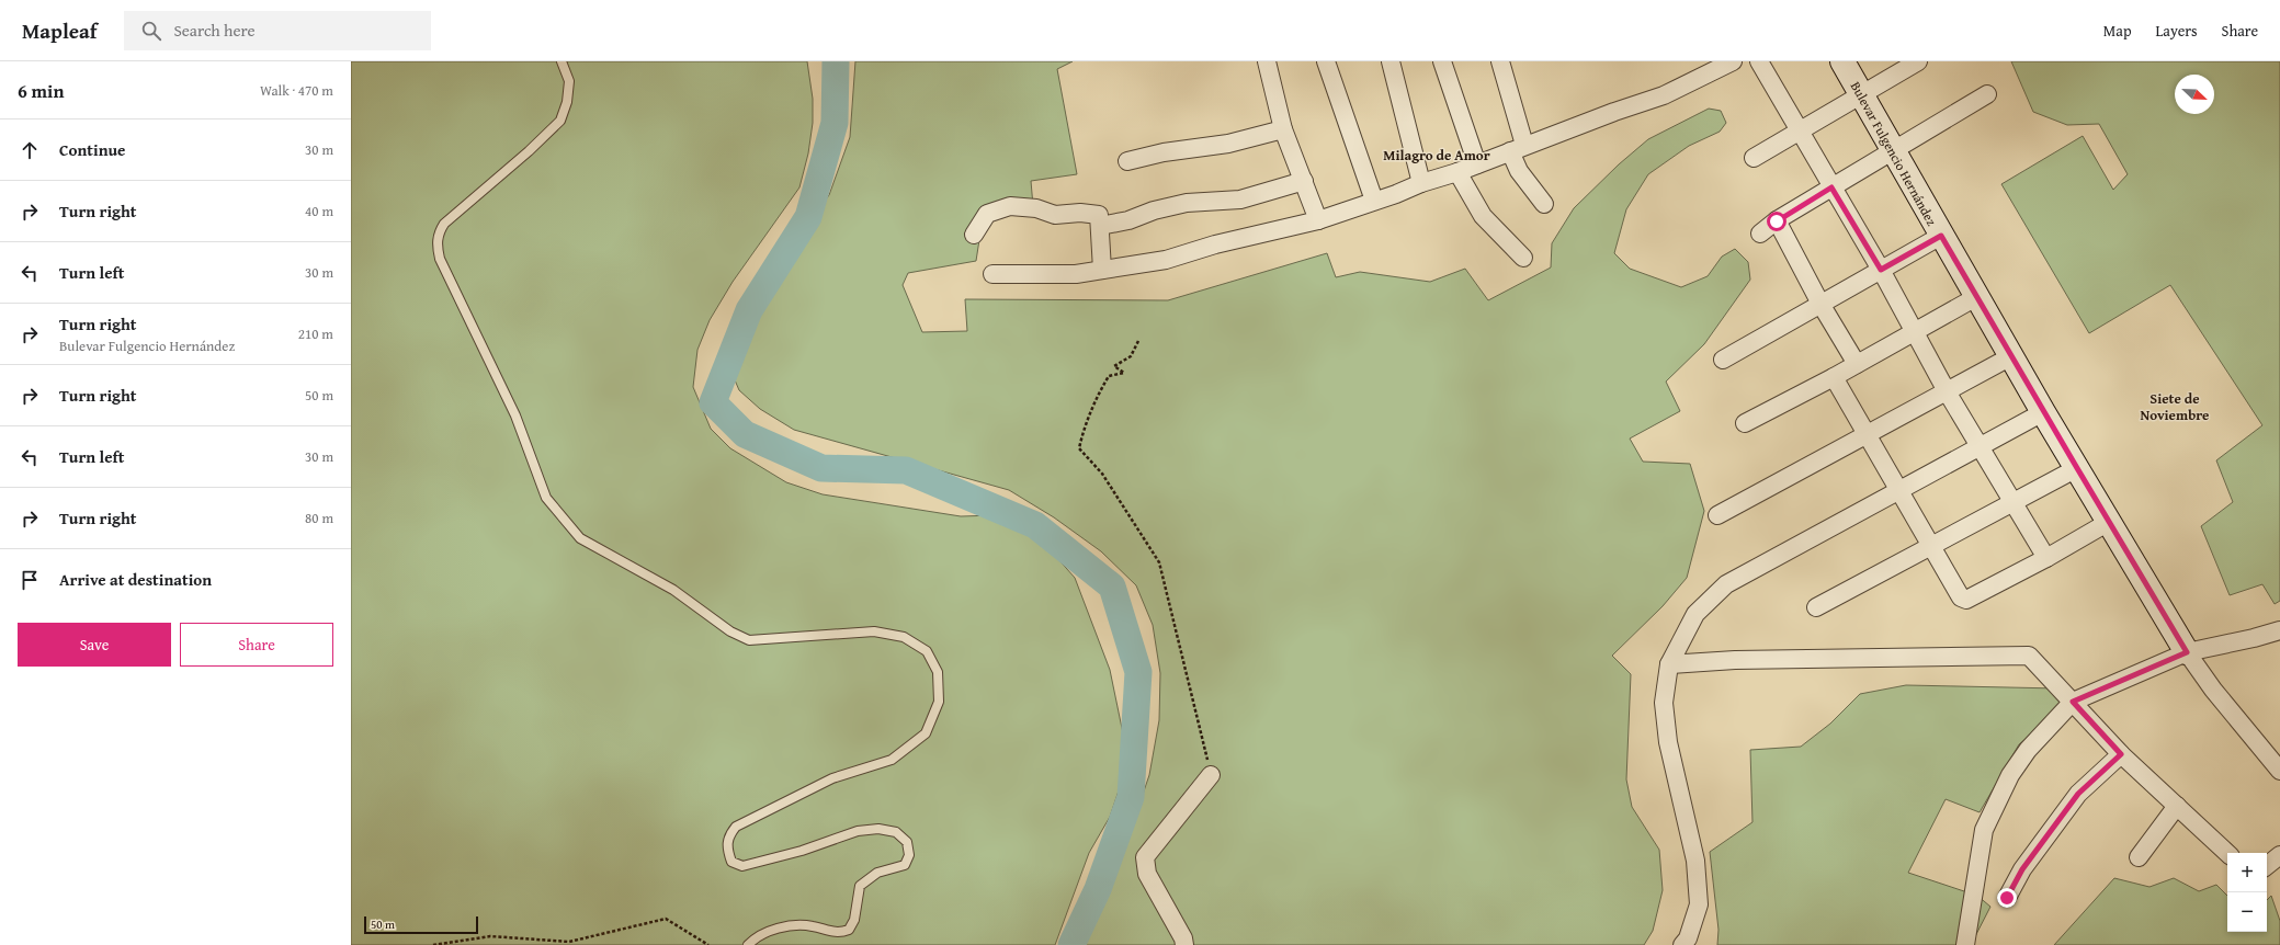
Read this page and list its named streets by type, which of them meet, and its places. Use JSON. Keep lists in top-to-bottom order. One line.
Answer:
{"streets":{"street":["Bulevar Fulgencio Hernández"]},"districts":["Milagro de Amor","Siete de Noviembre"],"scale_bar":"50 m","north":"bottom right","page":{"header":"Mapleaf","search":"Search here","nav":["Map","Layers","Share"],"heading":["6 min","Walk · 470 m"],"list":[["Continue","30 m"],["Turn right","40 m"],["Turn left","30 m"],["Turn right","Bulevar Fulgencio Hernández","210 m"],["Turn right","50 m"],["Turn left","30 m"],["Turn right","80 m"],"Arrive at destination"],"buttons":["Save","Share"],"map_buttons":["+","−"],"scale":"50 m"}}
